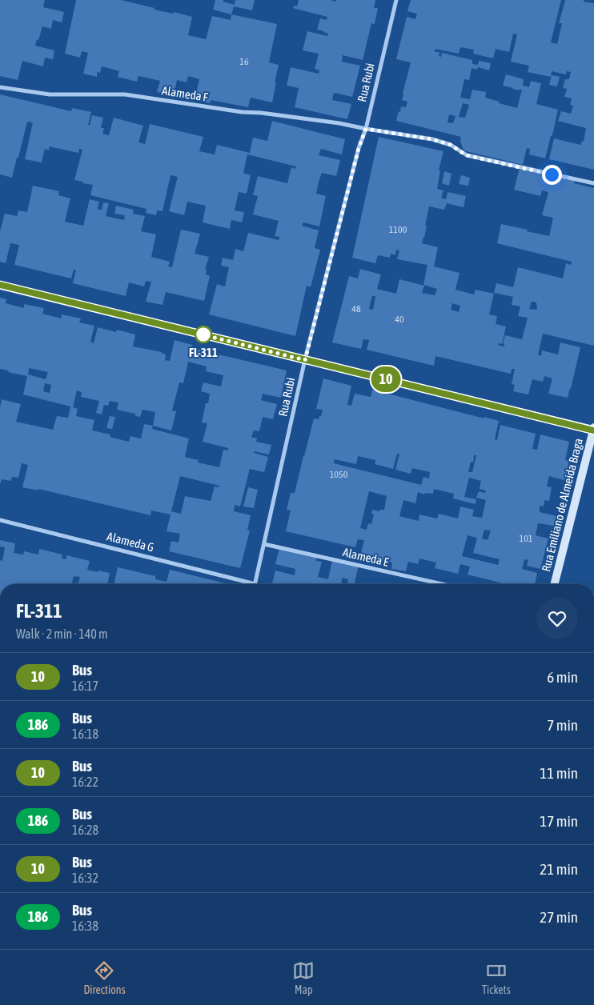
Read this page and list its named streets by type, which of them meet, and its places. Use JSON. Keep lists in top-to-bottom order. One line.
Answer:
{"streets":{"street":["Rua Rubi","Alameda F","Rua Emíliano de Almeida Braga","Alameda G","Alameda E"]},"crossings":[["Rua Rubi","Alameda F"],["Rua Rubi","Alameda G"],["Rua Rubi","Alameda E"]],"places":["FL-311"],"lines":["bus line 10"],"house_numbers":["16","1100","48","40","1050","101"],"page":{"on_map":"10","heading":["FL-311","Walk · 2 min · 140 m"],"list":[{"mark":"10","name":"Bus","note":"16:17","value":"6 min"},{"mark":"186","name":"Bus","note":"16:18","value":"7 min"},{"mark":"10","name":"Bus","note":"16:22","value":"11 min"},{"mark":"186","name":"Bus","note":"16:28","value":"17 min"},{"mark":"10","name":"Bus","note":"16:32","value":"21 min"},{"mark":"186","name":"Bus","note":"16:38","value":"27 min"}],"tabs":["Directions","Map","Tickets"]}}
